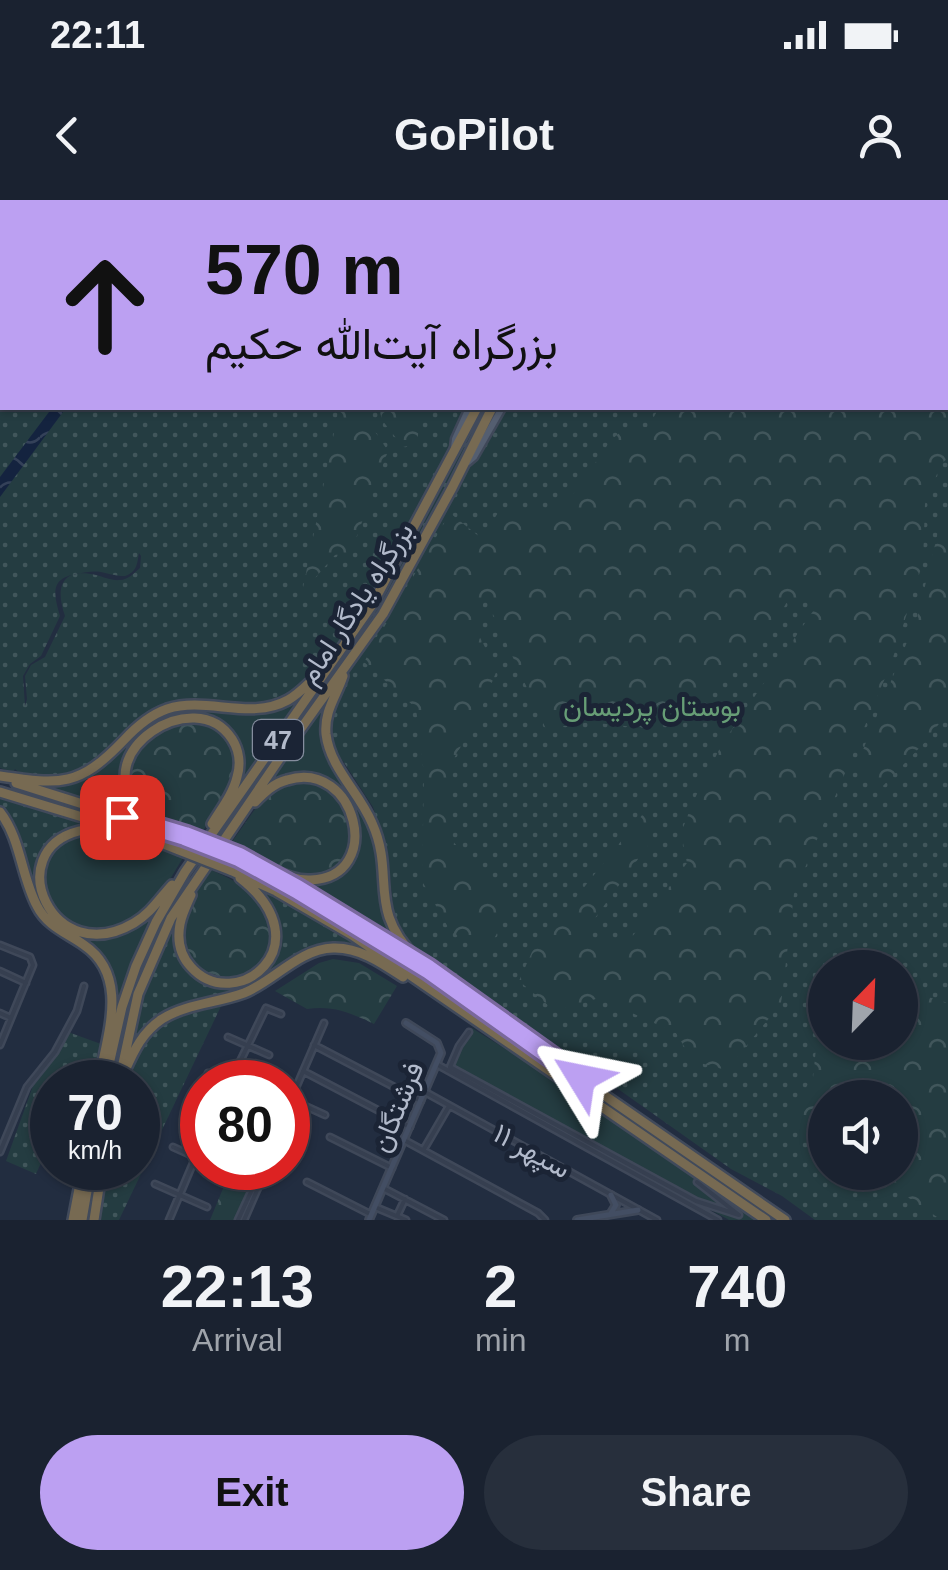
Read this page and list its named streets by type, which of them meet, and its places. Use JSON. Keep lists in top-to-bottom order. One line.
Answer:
{"streets":{"highway":["بزرگراه یادگار امام","47"],"street":["فرشتگان","سپهر ۱۱"]},"crossings":[["فرشتگان","سپهر ۱۱"]],"parks":["بوستان پردیسان"],"north":"top right","page":{"status":"22:11","header":"GoPilot","turn":["570 m","بزرگراه آیت‌الله حکیم"],"speed":"70 km/h","limit":"80","eta":["22:13","Arrival","2","min","740","m"],"buttons":["Exit","Share"]}}
